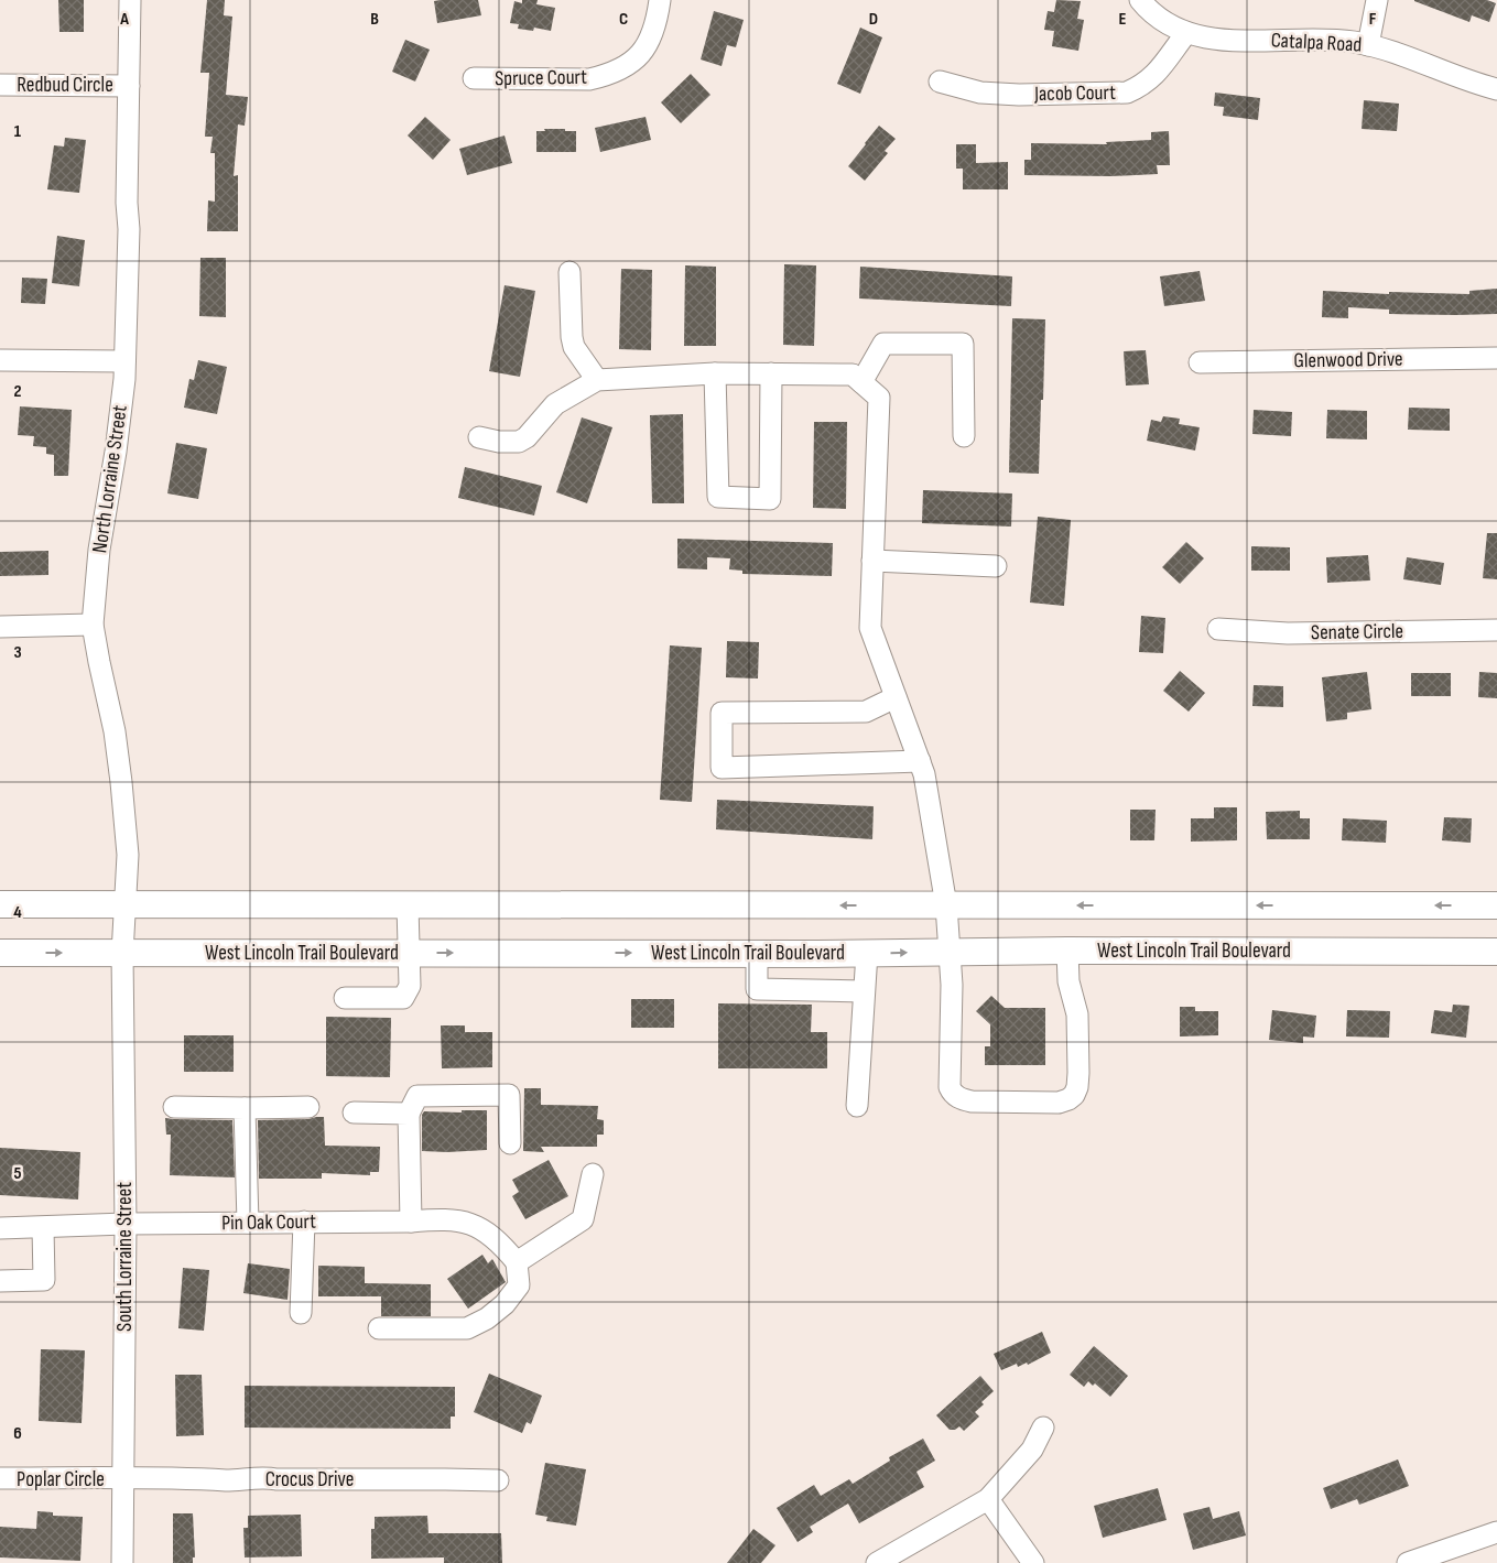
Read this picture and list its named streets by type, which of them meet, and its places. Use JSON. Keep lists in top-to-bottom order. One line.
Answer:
{"streets":{"main road":["West Lincoln Trail Boulevard"],"street":["Catalpa Road","Spruce Court","Redbud Circle","Jacob Court","Glenwood Drive","North Lorraine Street","Senate Circle","Pin Oak Court","South Lorraine Street","Poplar Circle","Crocus Drive"]},"crossings":[["Catalpa Road","Jacob Court"],["Redbud Circle","North Lorraine Street"],["North Lorraine Street","West Lincoln Trail Boulevard"],["North Lorraine Street","South Lorraine Street"],["West Lincoln Trail Boulevard","South Lorraine Street"],["Pin Oak Court","South Lorraine Street"],["South Lorraine Street","Poplar Circle"],["South Lorraine Street","Crocus Drive"],["Poplar Circle","Crocus Drive"]],"grid":{"columns":["A","B","C","D","E","F"],"rows":["1","2","3","4","5","6"]}}
